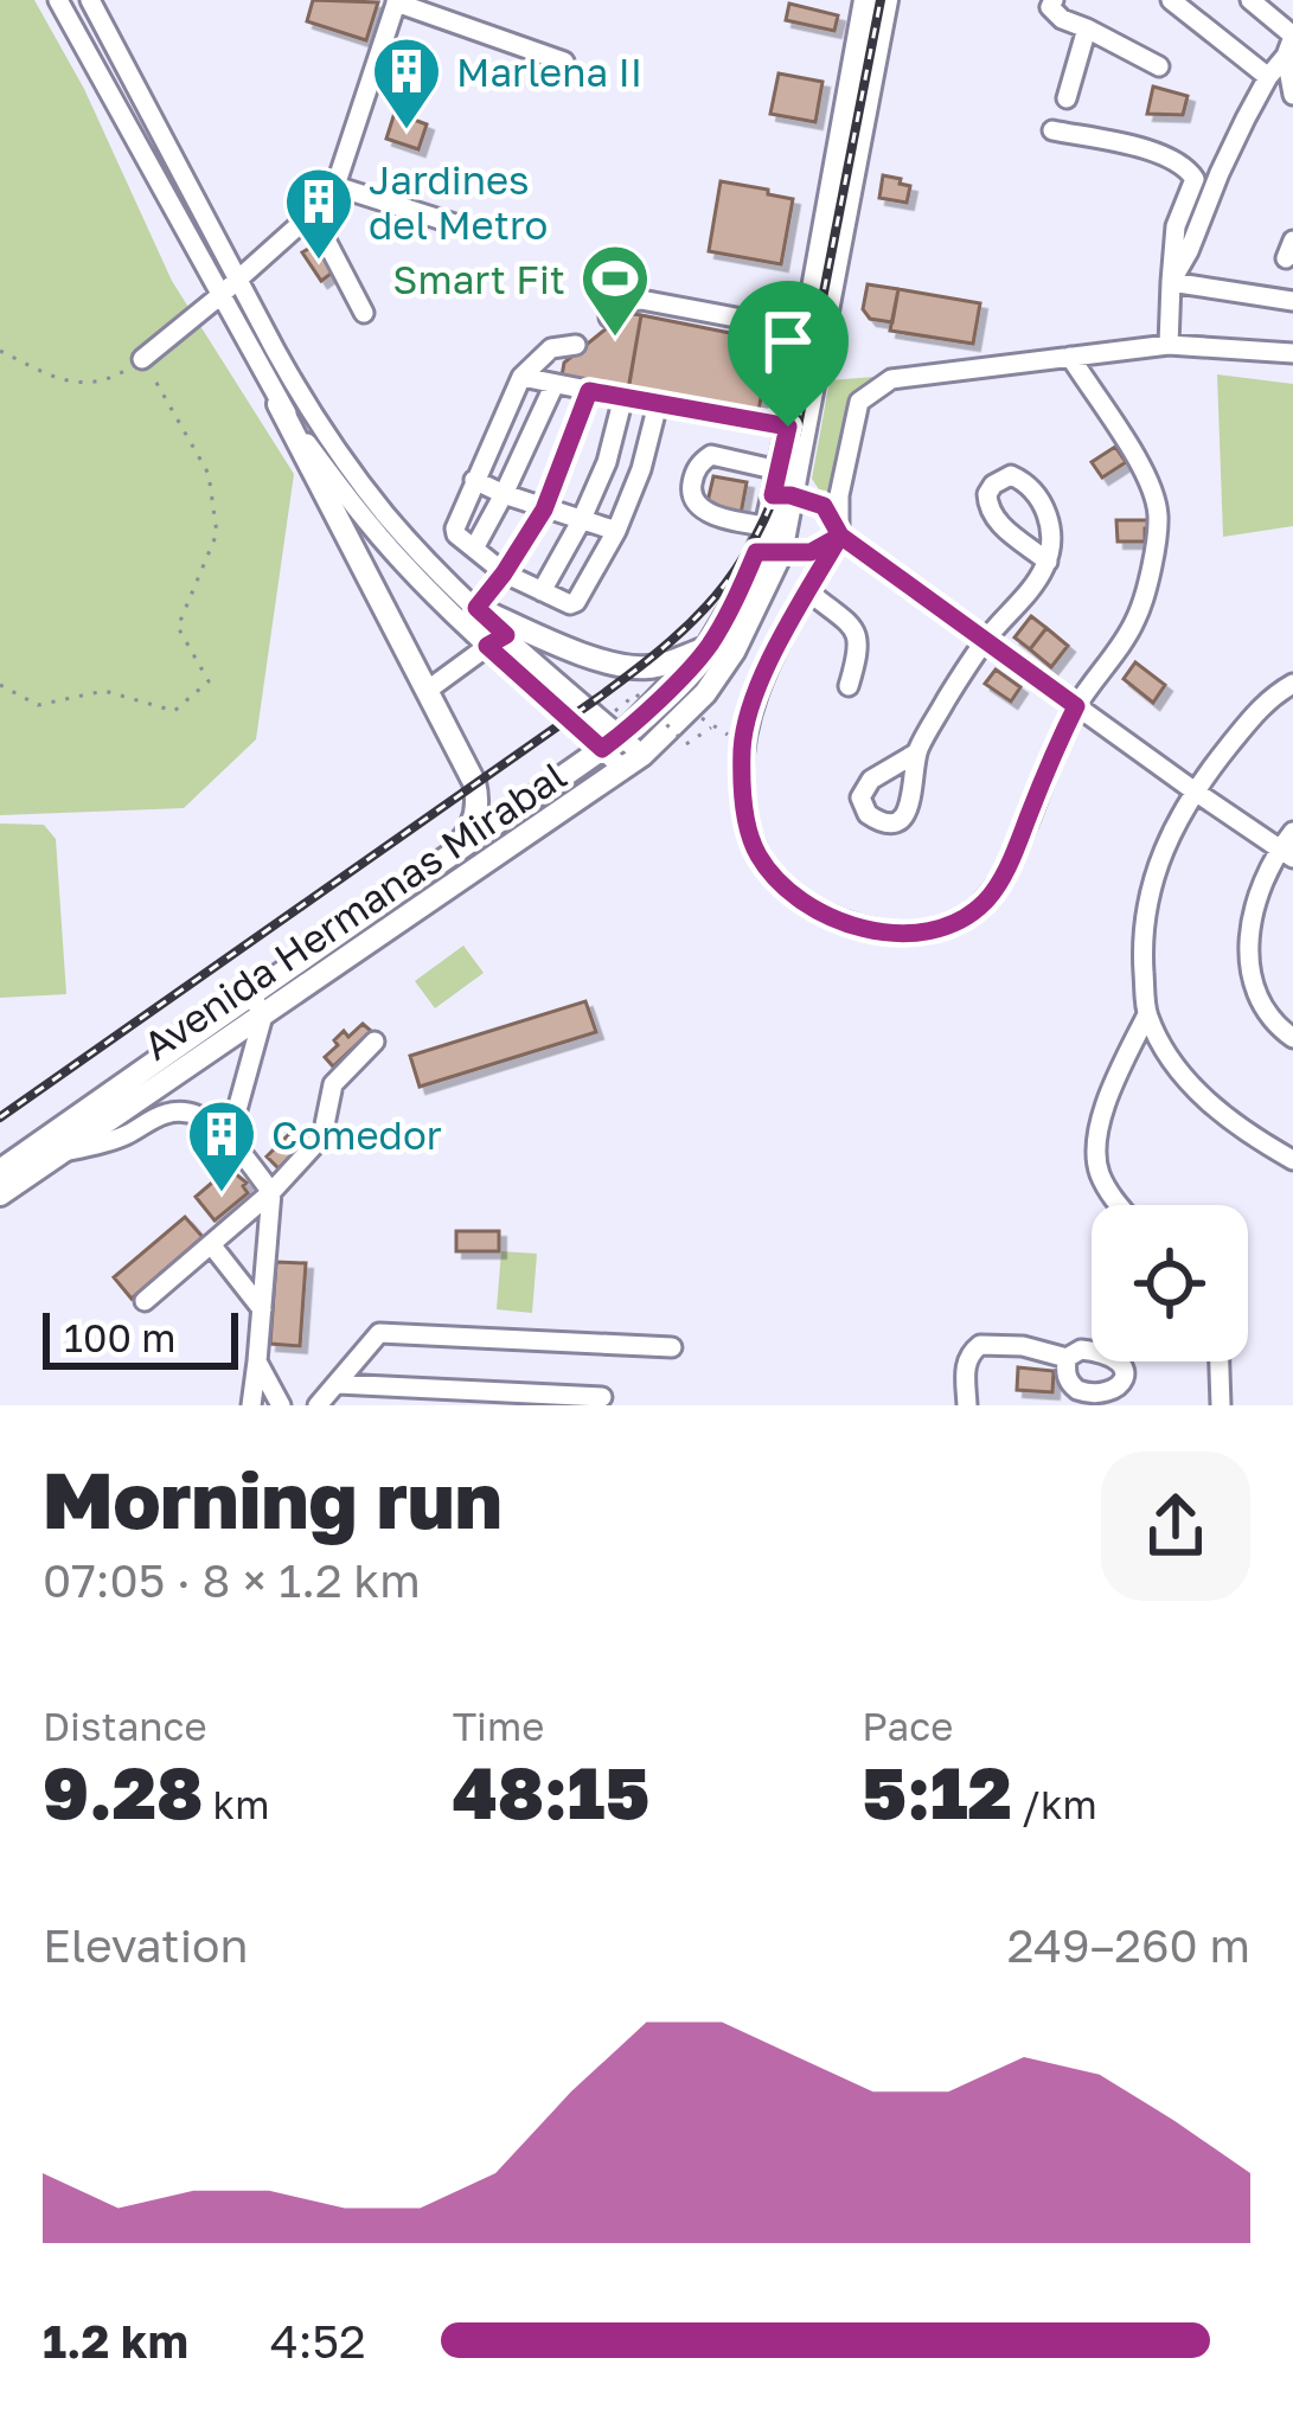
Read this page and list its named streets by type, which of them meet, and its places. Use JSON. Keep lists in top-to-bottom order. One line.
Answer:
{"streets":{"main road":["Avenida Hermanas Mirabal"]},"places":{"building":["Marlena II","Jardines del Metro","Comedor"],"sports":["Smart Fit"]},"scale_bar":"100 m","page":{"scale":"100 m","heading":["Morning run","07:05 · 8 × 1.2 km"],"stats":[["Distance","9.28 km"],["Time","48:15"],["Pace","5:12 /km"]],"chart":["Elevation","249–260 m"],"list":[{"name":"1.2 km","note":"4:52"}]}}
